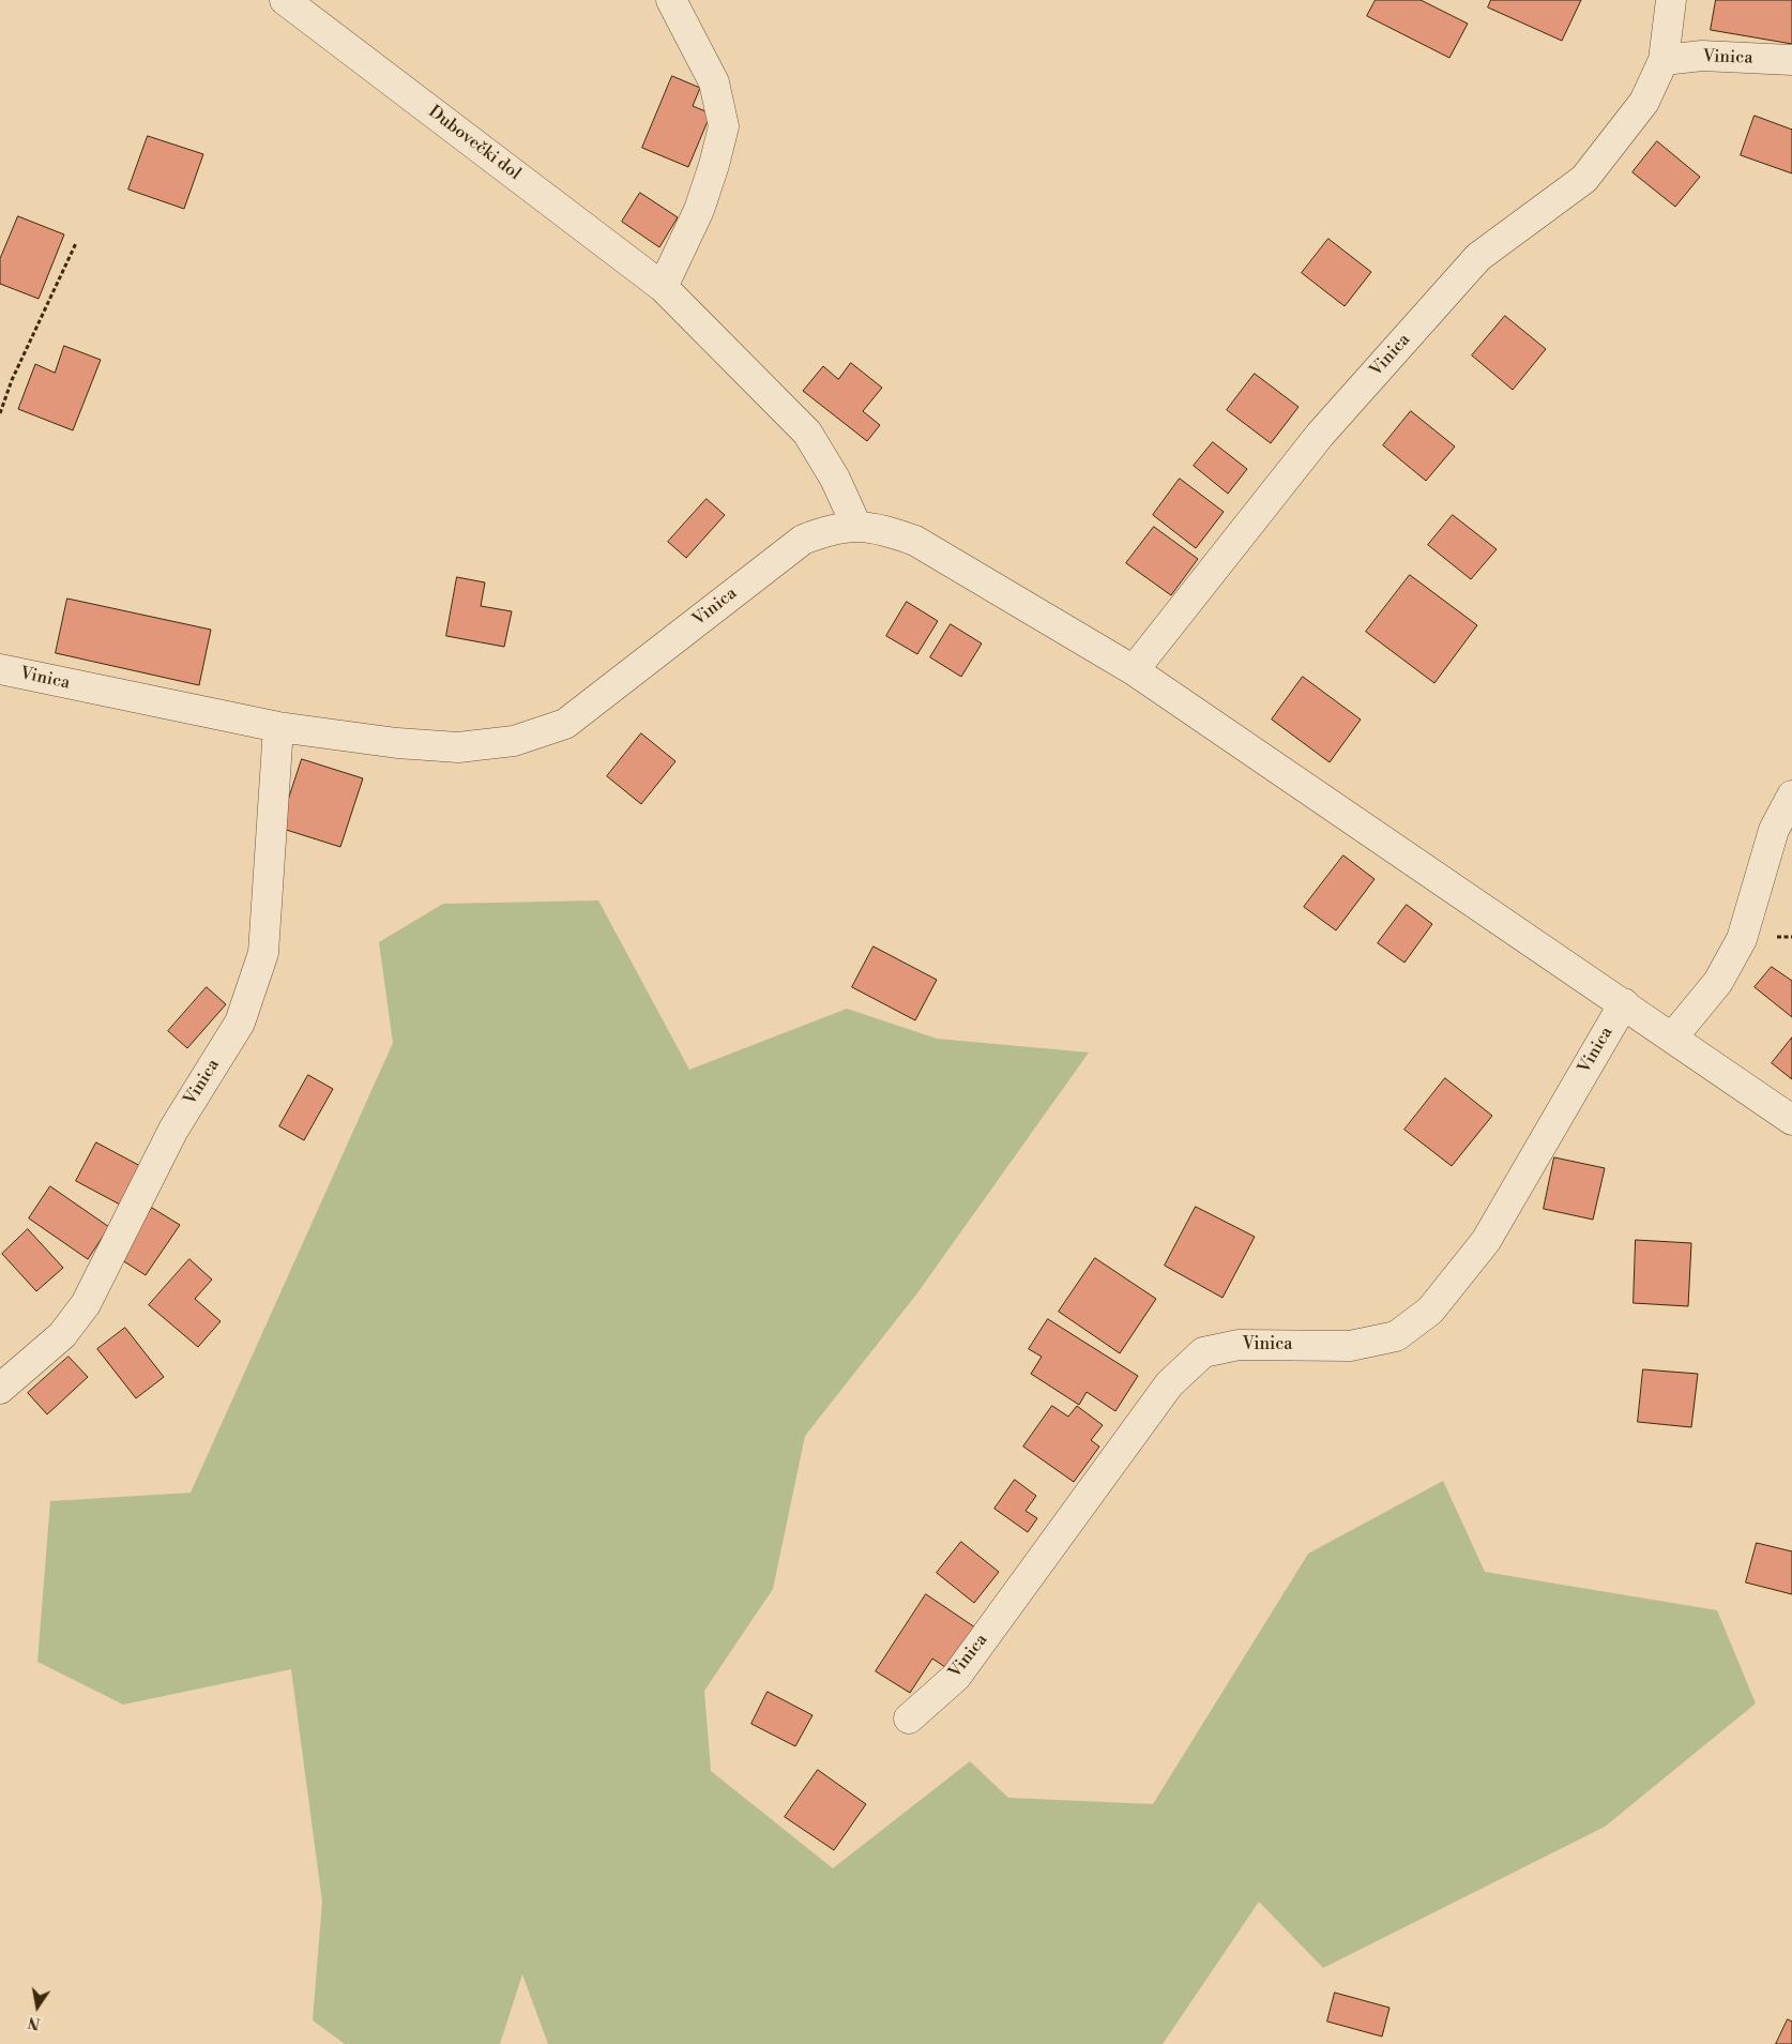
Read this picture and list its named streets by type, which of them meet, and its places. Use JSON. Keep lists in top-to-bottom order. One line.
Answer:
{"streets":{"street":["Vinica","Dubovečki dol"]},"crossings":[["Vinica","Dubovečki dol"]],"north":"bottom"}
